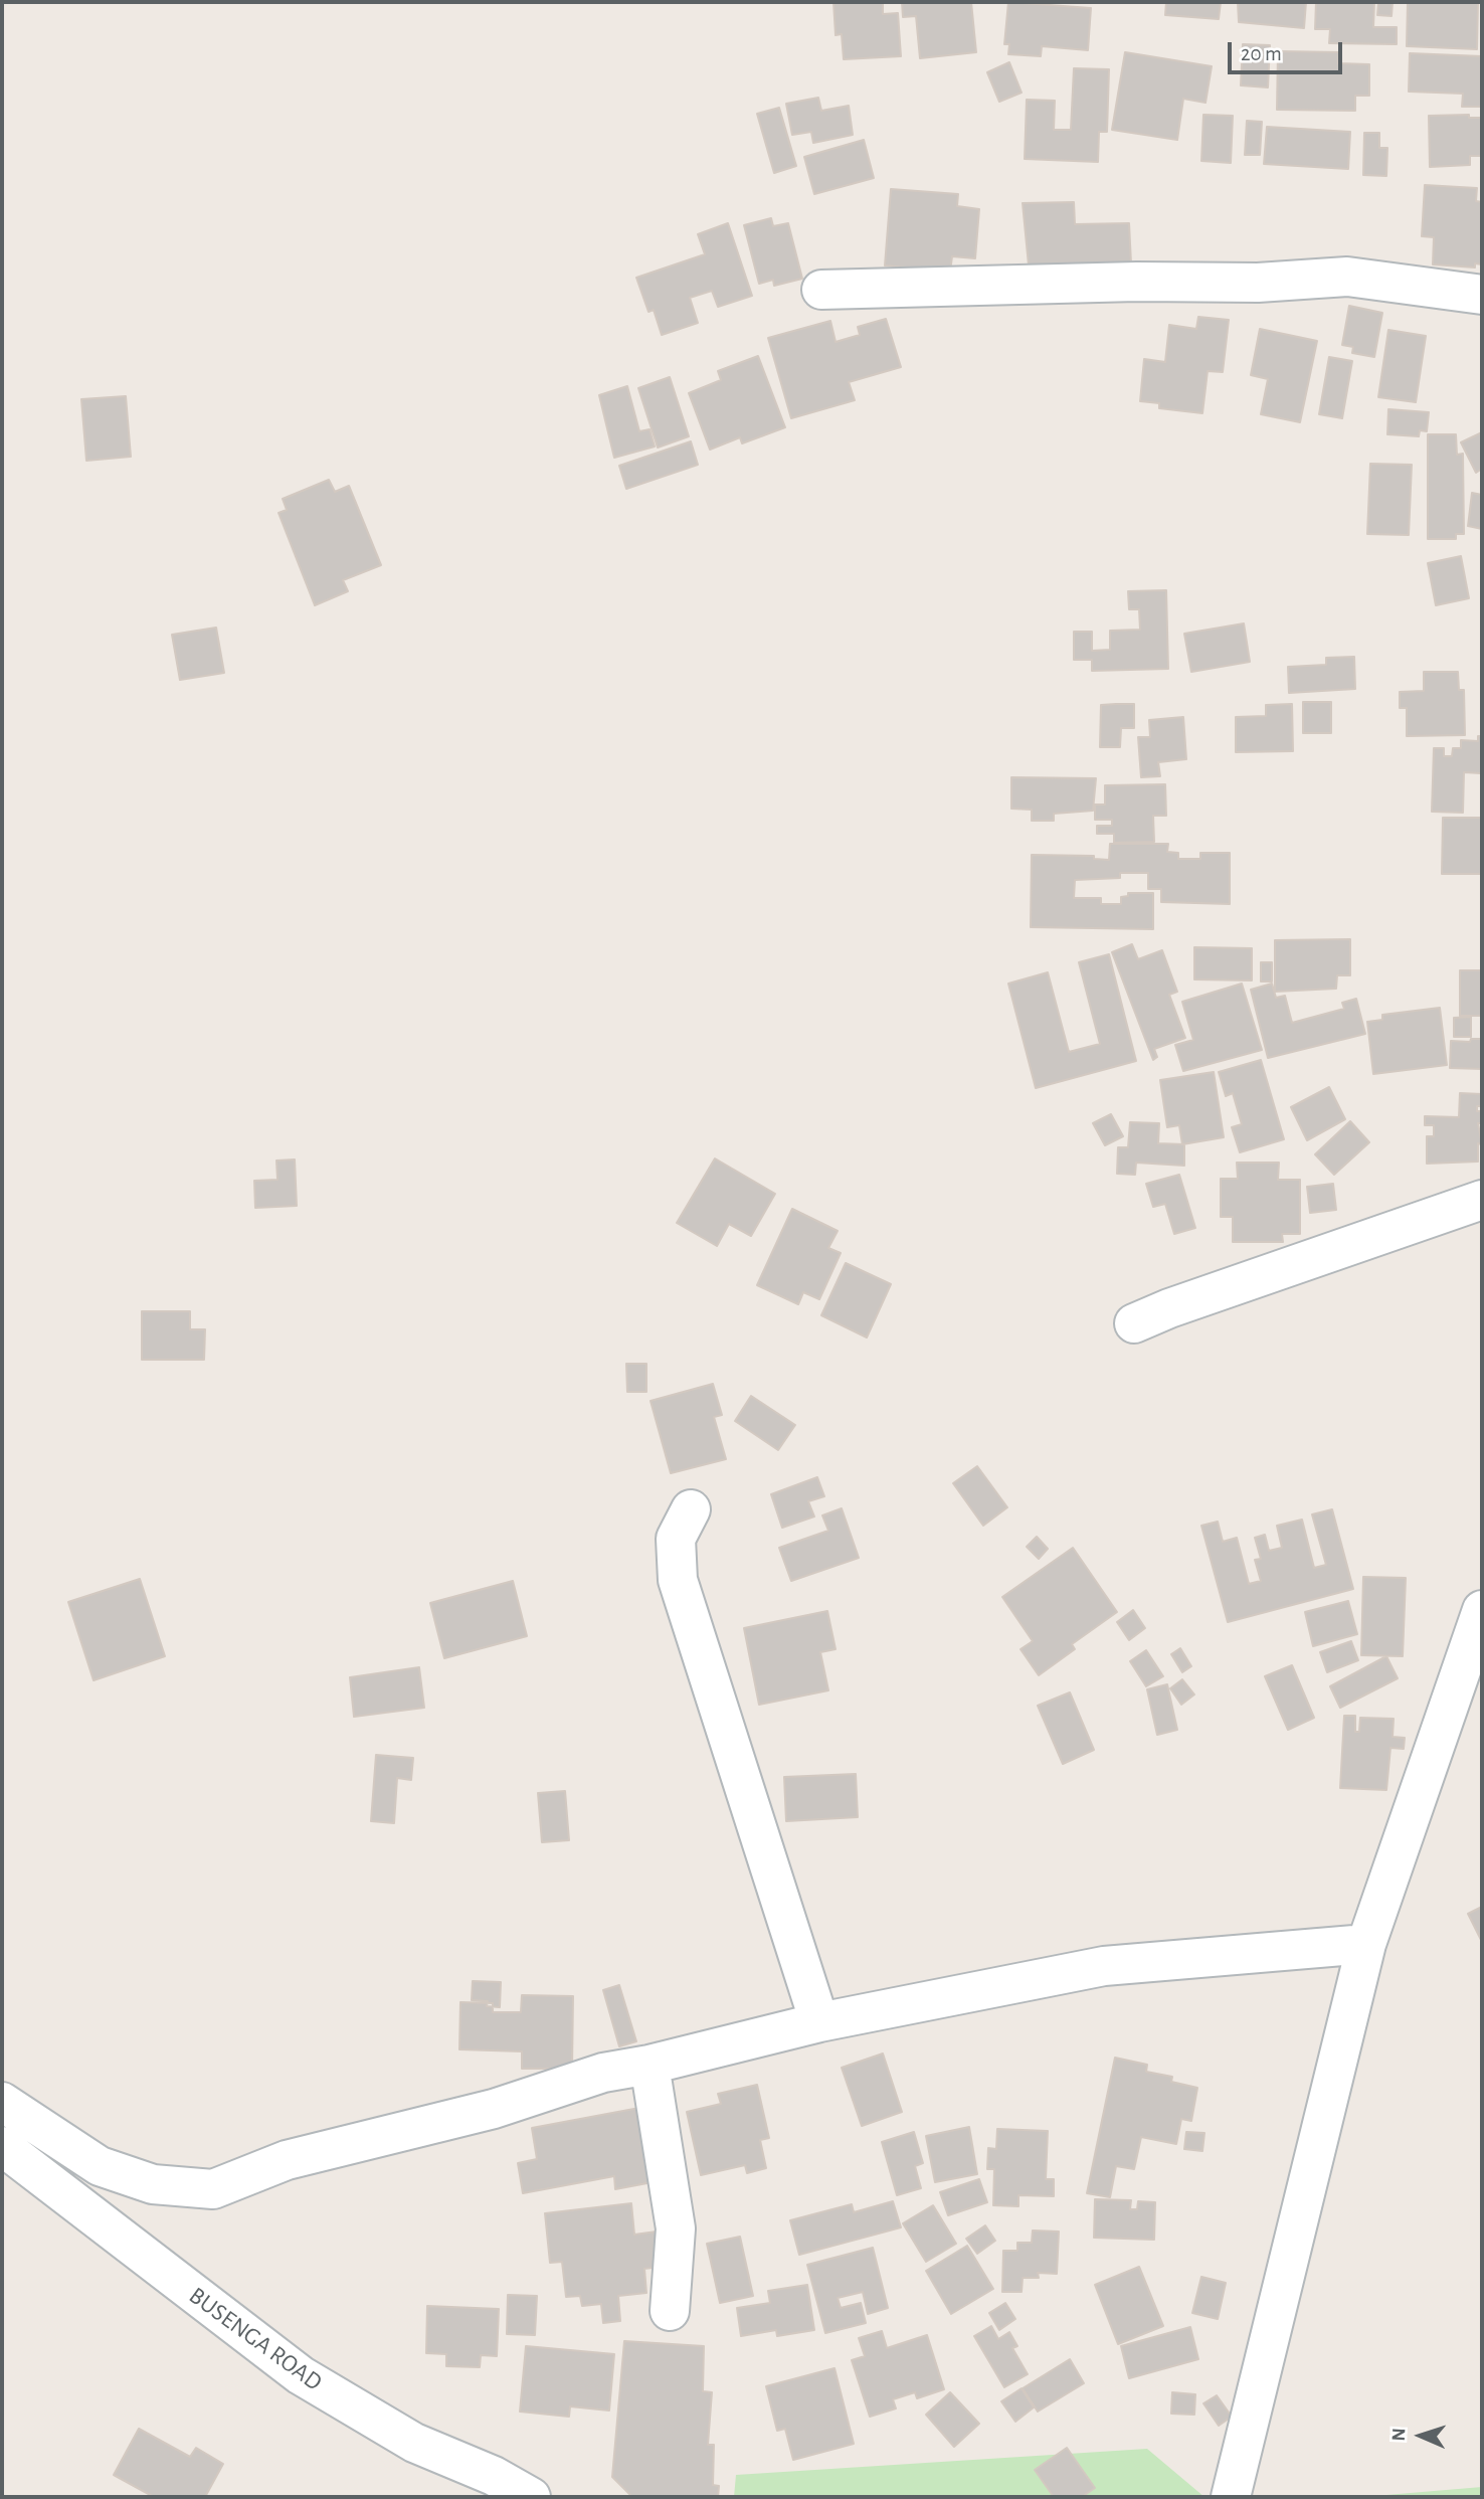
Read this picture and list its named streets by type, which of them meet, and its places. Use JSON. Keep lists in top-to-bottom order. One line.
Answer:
{"streets":{"street":["BUSENGA ROAD"]},"scale_bar":"20 m","north":"left"}
